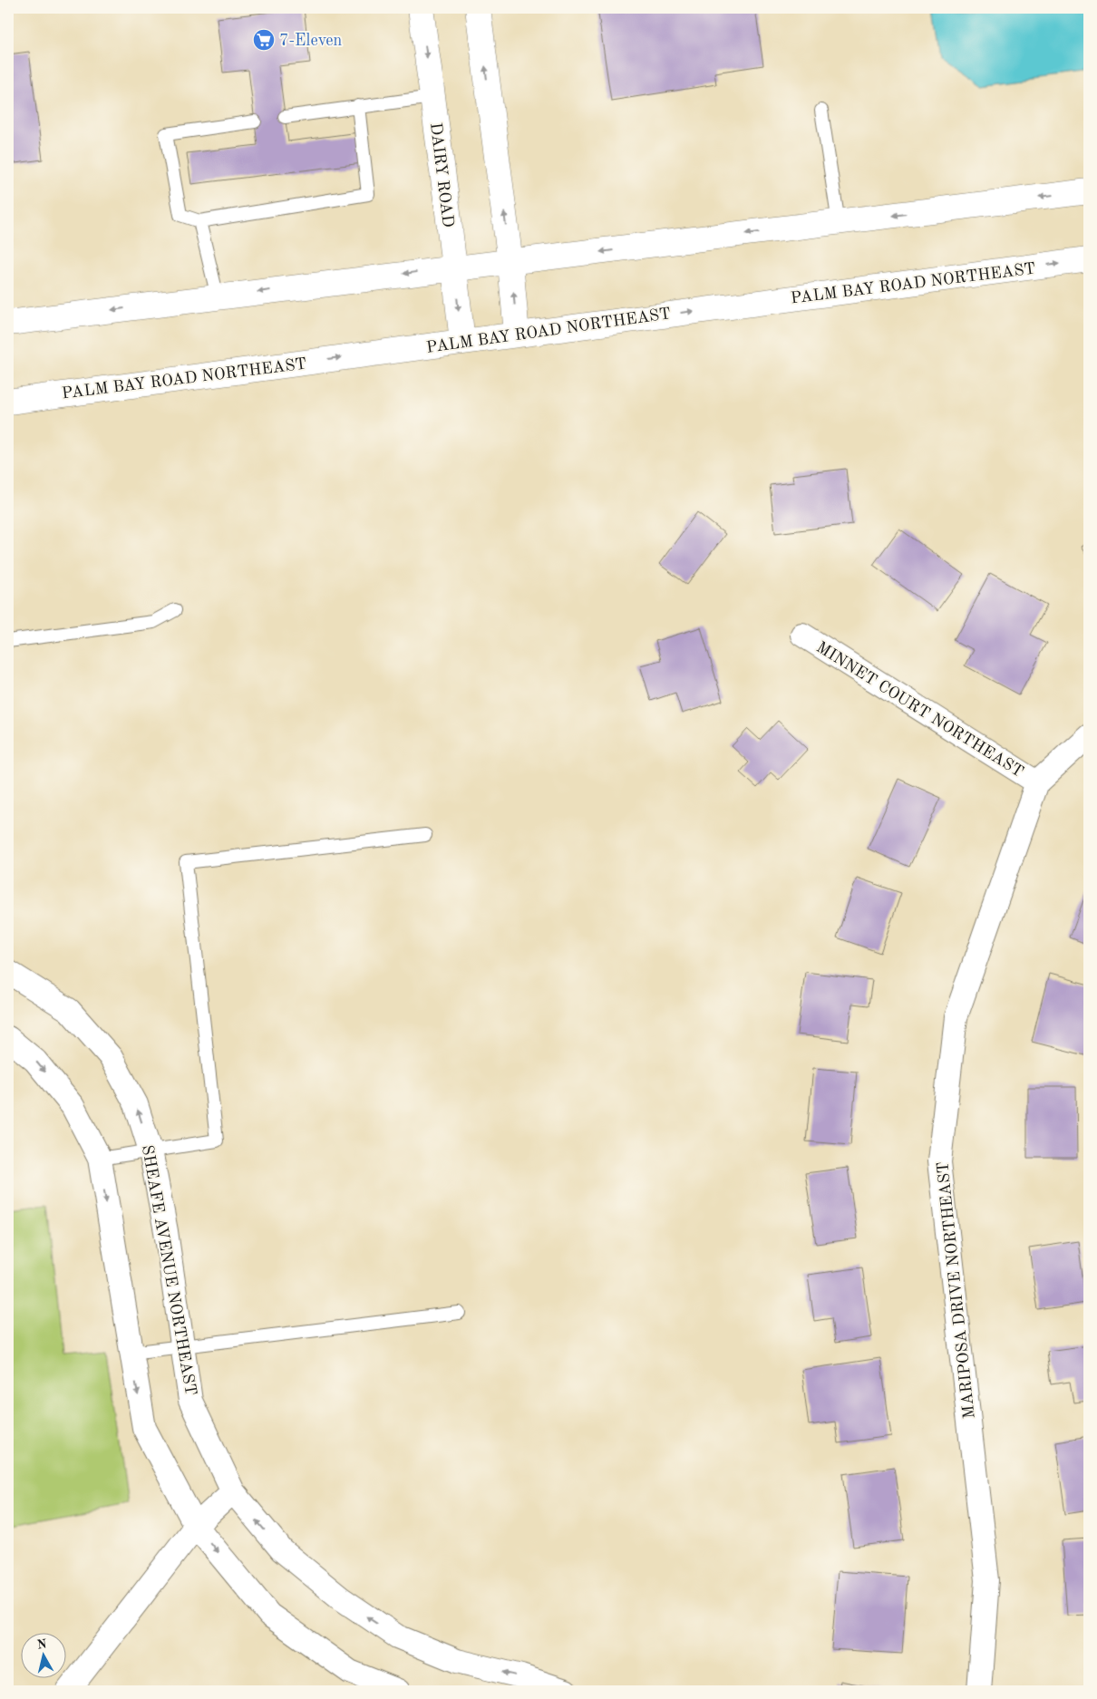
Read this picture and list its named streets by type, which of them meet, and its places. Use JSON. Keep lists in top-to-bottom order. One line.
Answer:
{"streets":{"main road":["DAIRY ROAD","PALM BAY ROAD NORTHEAST"],"street":["MINNET COURT NORTHEAST","SHEAFE AVENUE NORTHEAST","MARIPOSA DRIVE NORTHEAST"]},"crossings":[["DAIRY ROAD","PALM BAY ROAD NORTHEAST"],["MINNET COURT NORTHEAST","MARIPOSA DRIVE NORTHEAST"]],"places":{"supermarket":["7-Eleven"]},"north":"top"}
